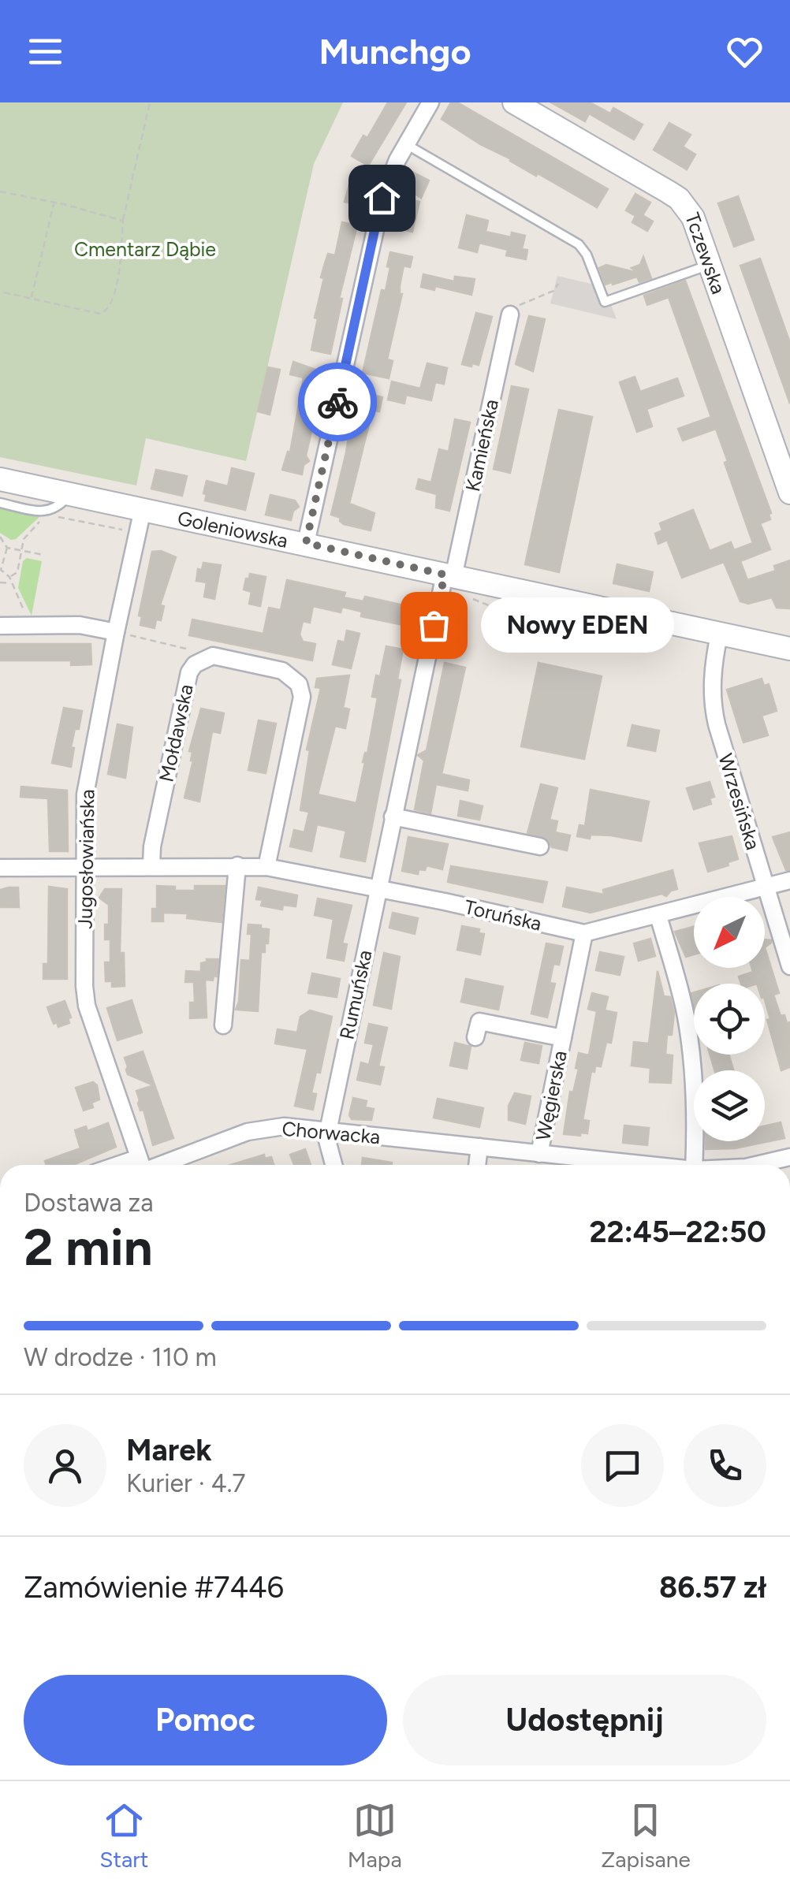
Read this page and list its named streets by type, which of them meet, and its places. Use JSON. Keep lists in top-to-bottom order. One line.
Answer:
{"streets":{"street":["Tczewska","Kamieńska","Goleniowska","Mołdawska","Wrzesińska","Jugosłowiańska","Toruńska","Rumuńska","Węgierska","Chorwacka"]},"crossings":[["Kamieńska","Goleniowska"],["Kamieńska","Rumuńska"],["Goleniowska","Wrzesińska"],["Goleniowska","Jugosłowiańska"],["Goleniowska","Rumuńska"],["Mołdawska","Toruńska"],["Wrzesińska","Toruńska"],["Jugosłowiańska","Toruńska"],["Toruńska","Rumuńska"],["Toruńska","Węgierska"],["Rumuńska","Chorwacka"],["Węgierska","Chorwacka"]],"parks":["Cmentarz Dąbie"],"places":["Nowy EDEN"],"north":"bottom left","page":{"header":"Munchgo","bubble":"Nowy EDEN","heading":["2 min","Dostawa za","22:45–22:50"],"panel":["Marek","Kurier · 4.7","Zamówienie #7446","86.57 zł"],"bar":"W drodze · 110 m","buttons":["Pomoc","Udostępnij"],"tabs":["Start","Mapa","Zapisane"]}}
